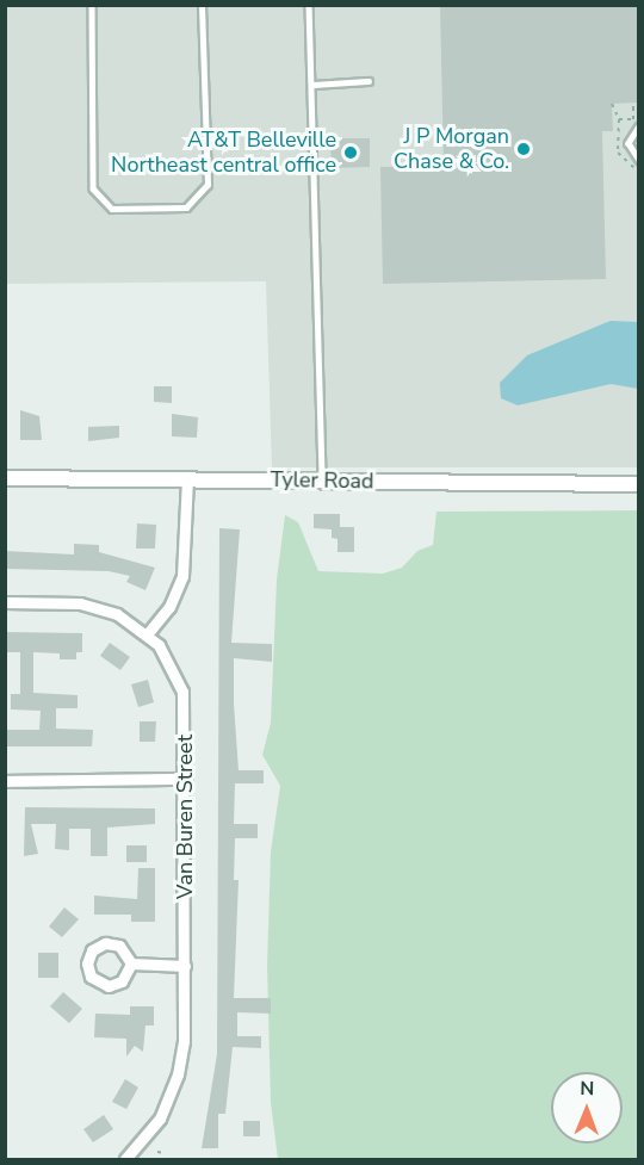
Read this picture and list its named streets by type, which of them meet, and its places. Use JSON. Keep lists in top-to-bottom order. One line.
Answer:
{"streets":{"street":["Tyler Road","Van Buren Street"]},"places":["J P Morgan Chase & Co.","AT&T Belleville Northeast central office"],"north":"top"}
